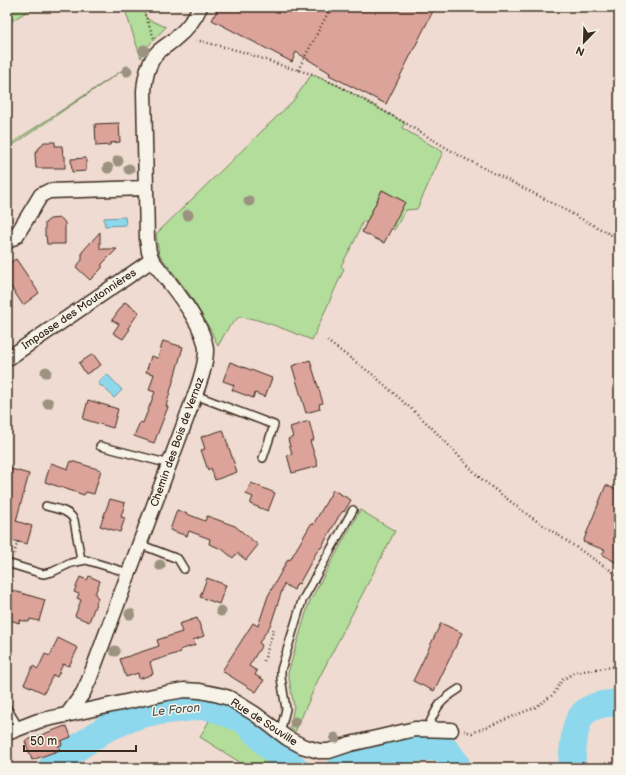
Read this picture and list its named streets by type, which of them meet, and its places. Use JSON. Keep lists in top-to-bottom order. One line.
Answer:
{"streets":{"street":["Impasse des Moutonnières","Chemin des Bois de Vernaz","Rue de Souville"]},"crossings":[["Impasse des Moutonnières","Chemin des Bois de Vernaz"],["Chemin des Bois de Vernaz","Rue de Souville"]],"water":["Le Foron"],"scale_bar":"50 m","north":"bottom left"}
